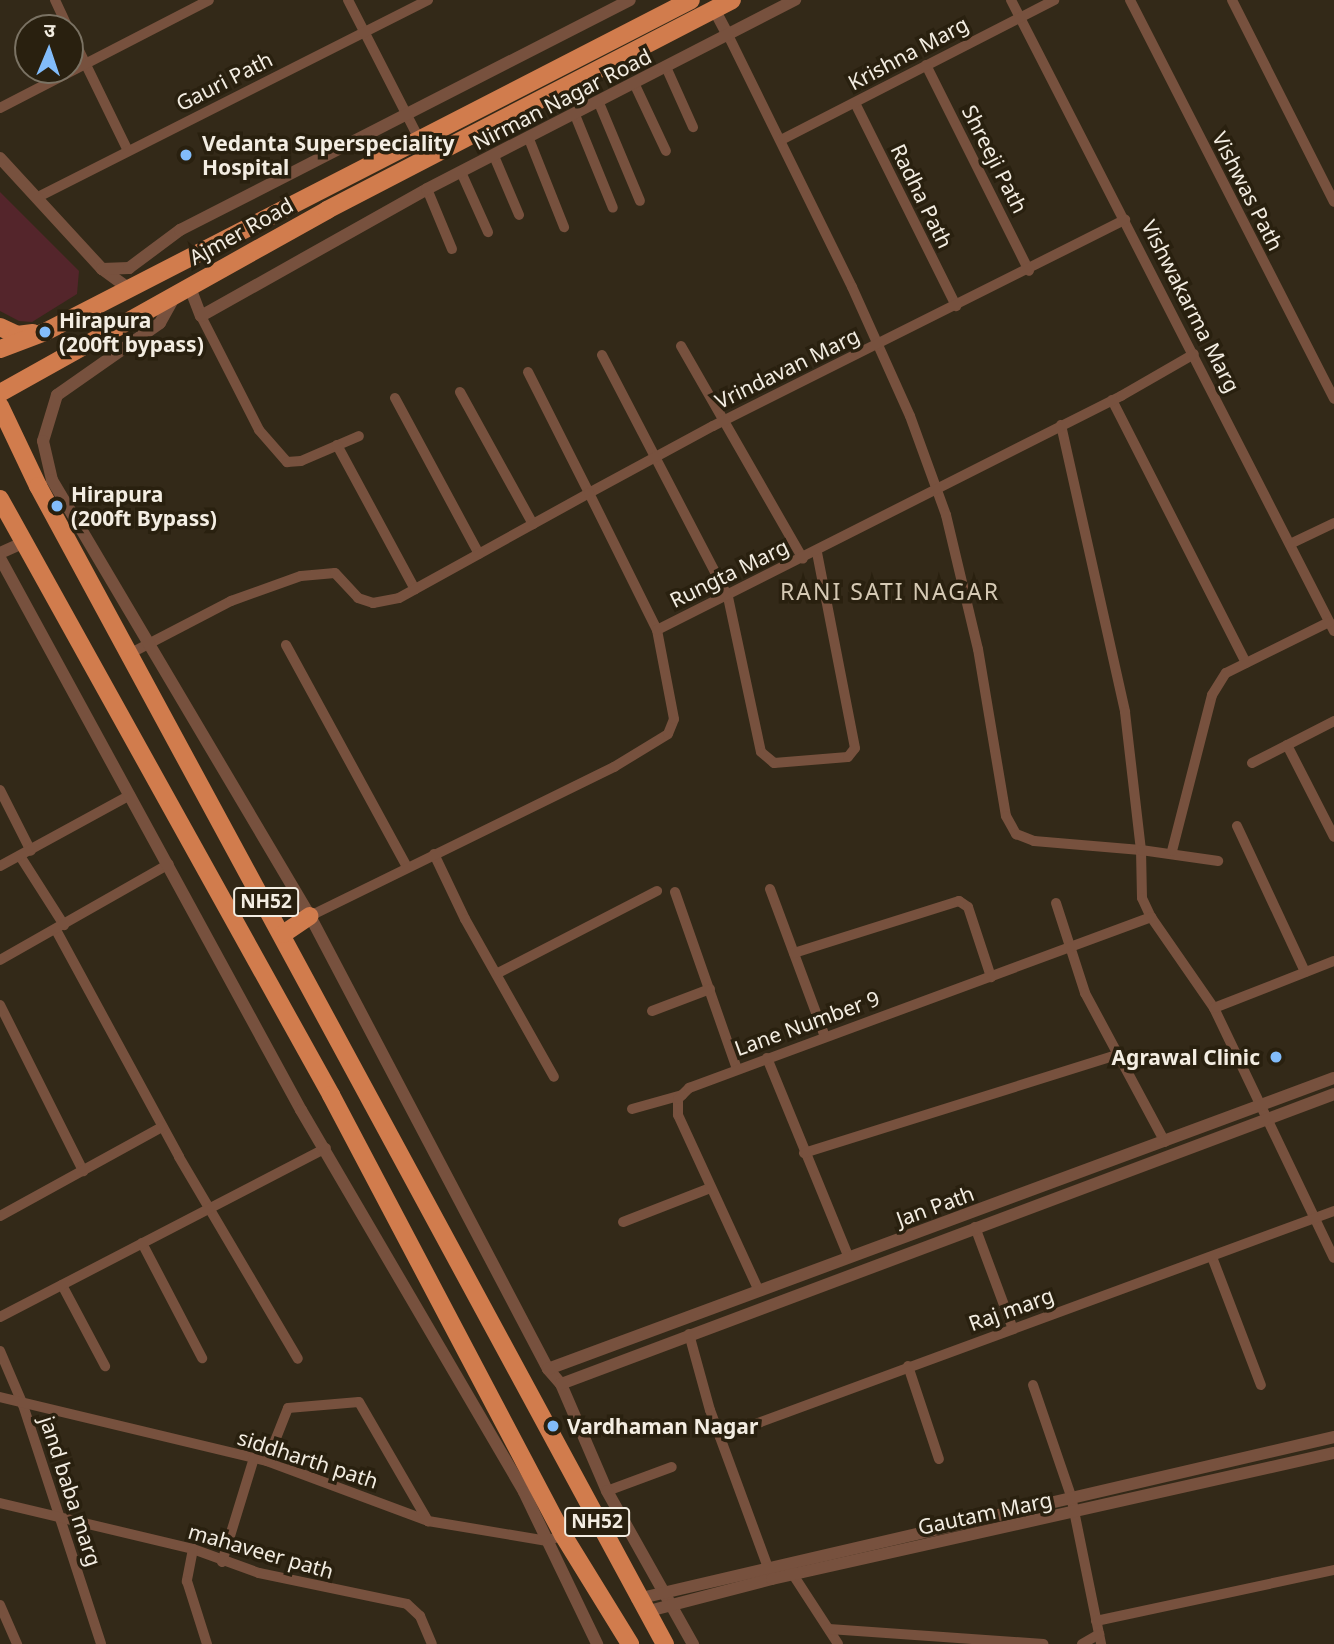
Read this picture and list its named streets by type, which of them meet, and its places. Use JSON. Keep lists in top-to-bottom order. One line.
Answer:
{"streets":{"highway":["Ajmer Road","NH52"],"street":["Krishna Marg","Gauri Path","Nirman Nagar Road","Shreeji Path","Vishwas Path","Radha Path","Vishwakarma Marg","Vrindavan Marg","Rungta Marg","Lane Number 9","Jan Path","Raj marg","siddharth path","jand baba marg","Gautam Marg","mahaveer path"]},"crossings":[["Krishna Marg","Shreeji Path"],["Krishna Marg","Radha Path"],["Krishna Marg","Vishwakarma Marg"],["Shreeji Path","Vrindavan Marg"],["Radha Path","Vrindavan Marg"],["Vishwakarma Marg","Vrindavan Marg"],["Vishwakarma Marg","Rungta Marg"],["NH52","siddharth path"],["NH52","Gautam Marg"],["siddharth path","jand baba marg"],["jand baba marg","mahaveer path"]],"districts":["RANI SATI NAGAR"],"places":["Vedanta Superspeciality Hospital","Hirapura (200ft bypass)","Hirapura (200ft Bypass)","Agrawal Clinic","Vardhaman Nagar"],"north":"top"}
